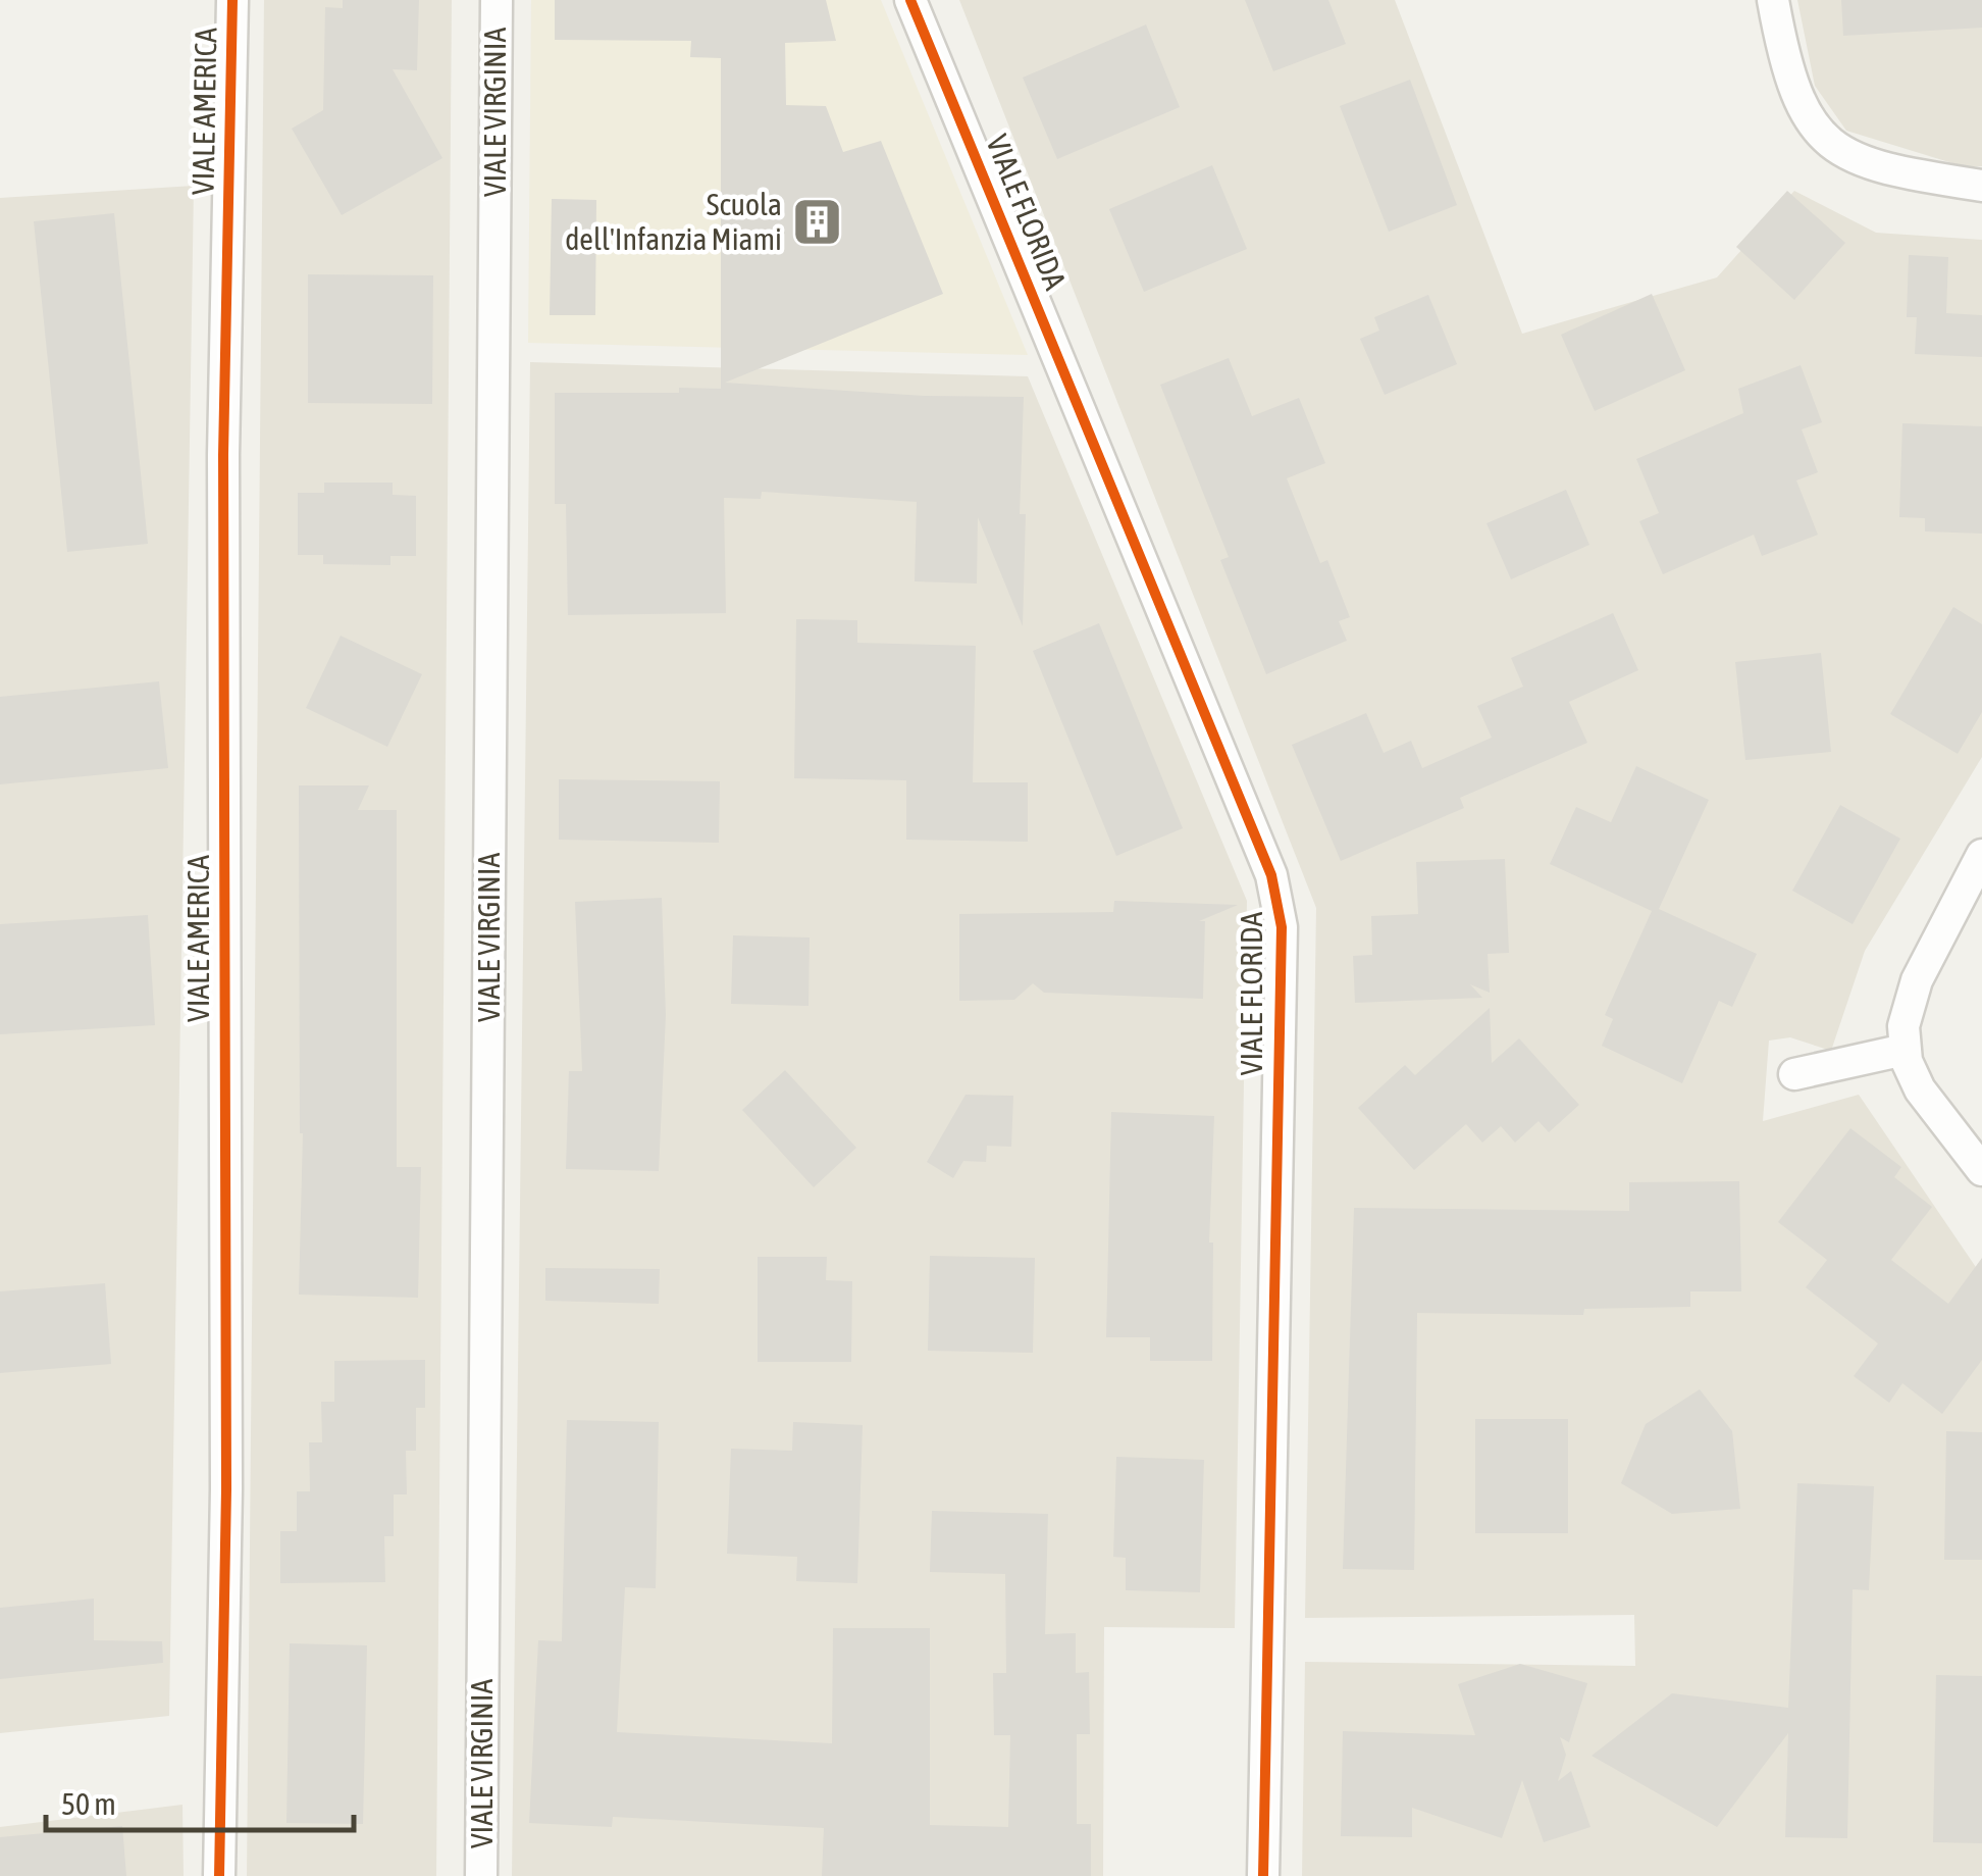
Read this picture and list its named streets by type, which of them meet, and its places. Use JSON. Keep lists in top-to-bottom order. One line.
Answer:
{"streets":{"street":["VIALE AMERICA","VIALE VIRGINIA","VIALE FLORIDA"]},"places":{"building":["Scuola dell'Infanzia Miami"]},"scale_bar":"50 m"}
